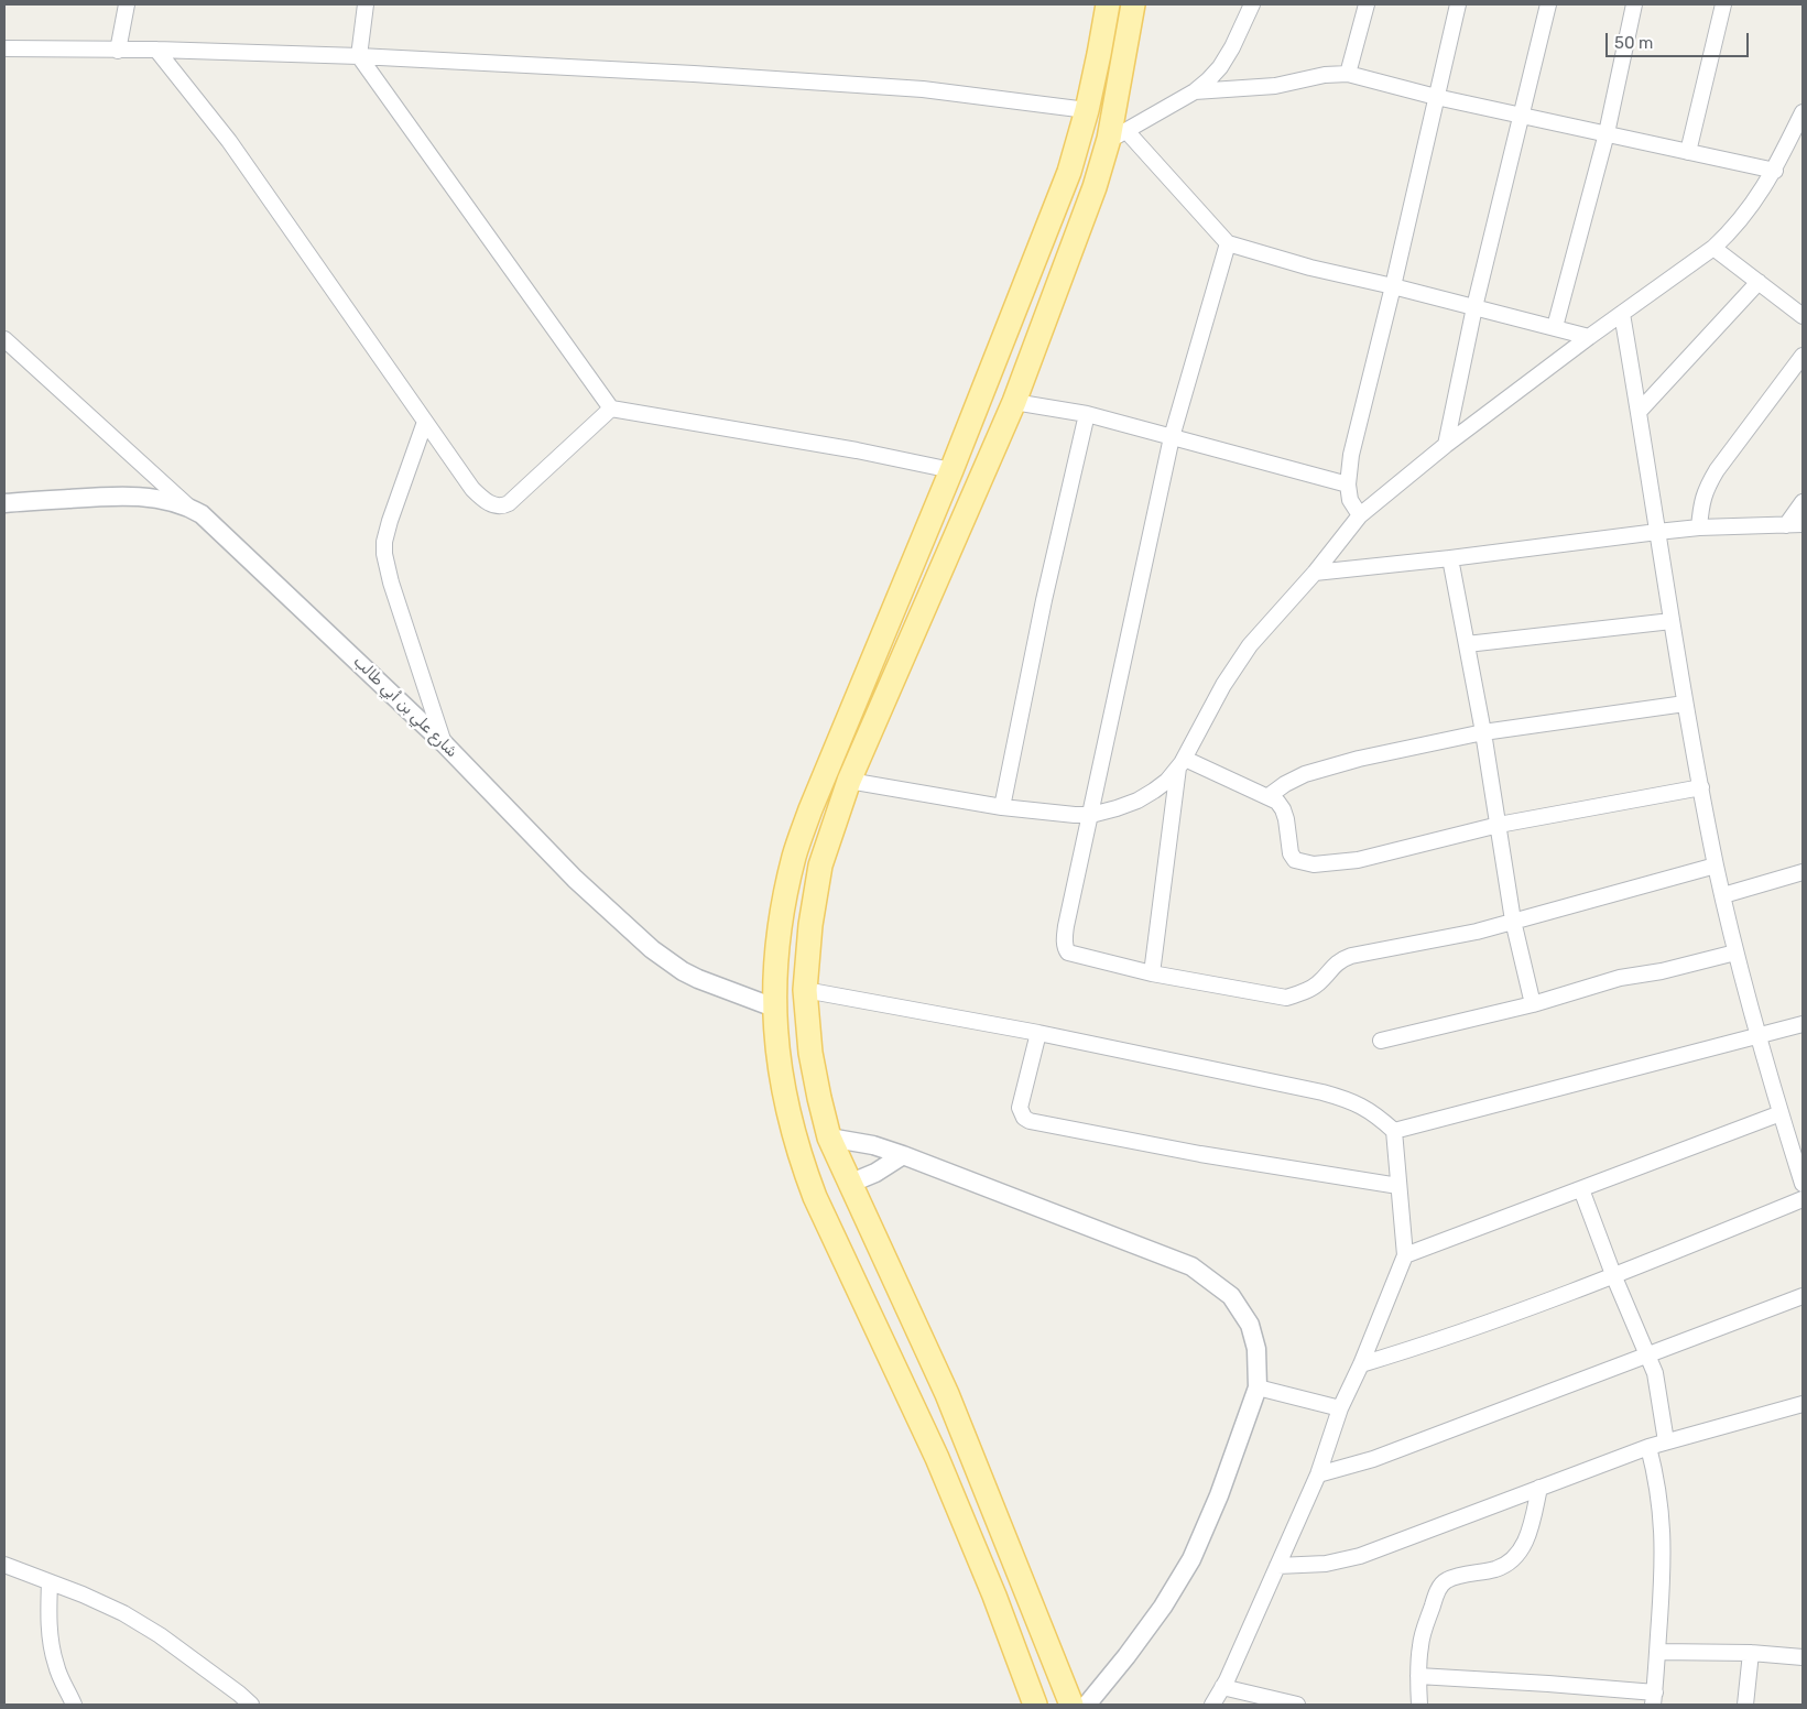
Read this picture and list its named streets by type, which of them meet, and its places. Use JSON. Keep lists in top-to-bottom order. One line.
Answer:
{"streets":{"street":["شارع علي بن أبي طالب"]},"scale_bar":"50 m"}
